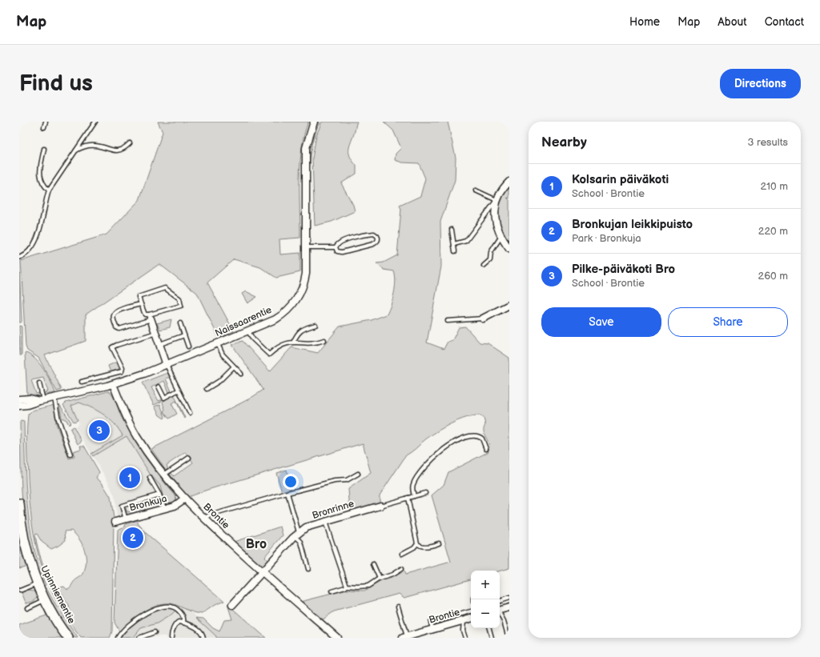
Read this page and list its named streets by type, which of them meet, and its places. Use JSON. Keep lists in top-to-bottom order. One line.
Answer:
{"streets":{"main road":["Upinniementie"],"street":["Naissaarentie","Bronkuja","Bronrinne","Brontie"]},"crossings":[["Naissaarentie","Brontie"],["Bronkuja","Brontie"],["Bronrinne","Brontie"]],"districts":["Bro"],"page":{"header":"Map","nav":["Home","Map","About","Contact"],"buttons":["Directions",["Save","Share"]],"title":"Find us","heading":["Nearby","3 results"],"list":[{"mark":"1","name":"Kolsarin päiväkoti","note":"School · Brontie","value":"210 m"},{"mark":"2","name":"Bronkujan leikkipuisto","note":"Park · Bronkuja","value":"220 m"},{"mark":"3","name":"Pilke-päiväkoti Bro","note":"School · Brontie","value":"260 m"}],"pins":["3","1","2"],"map_buttons":["+","−"]}}
